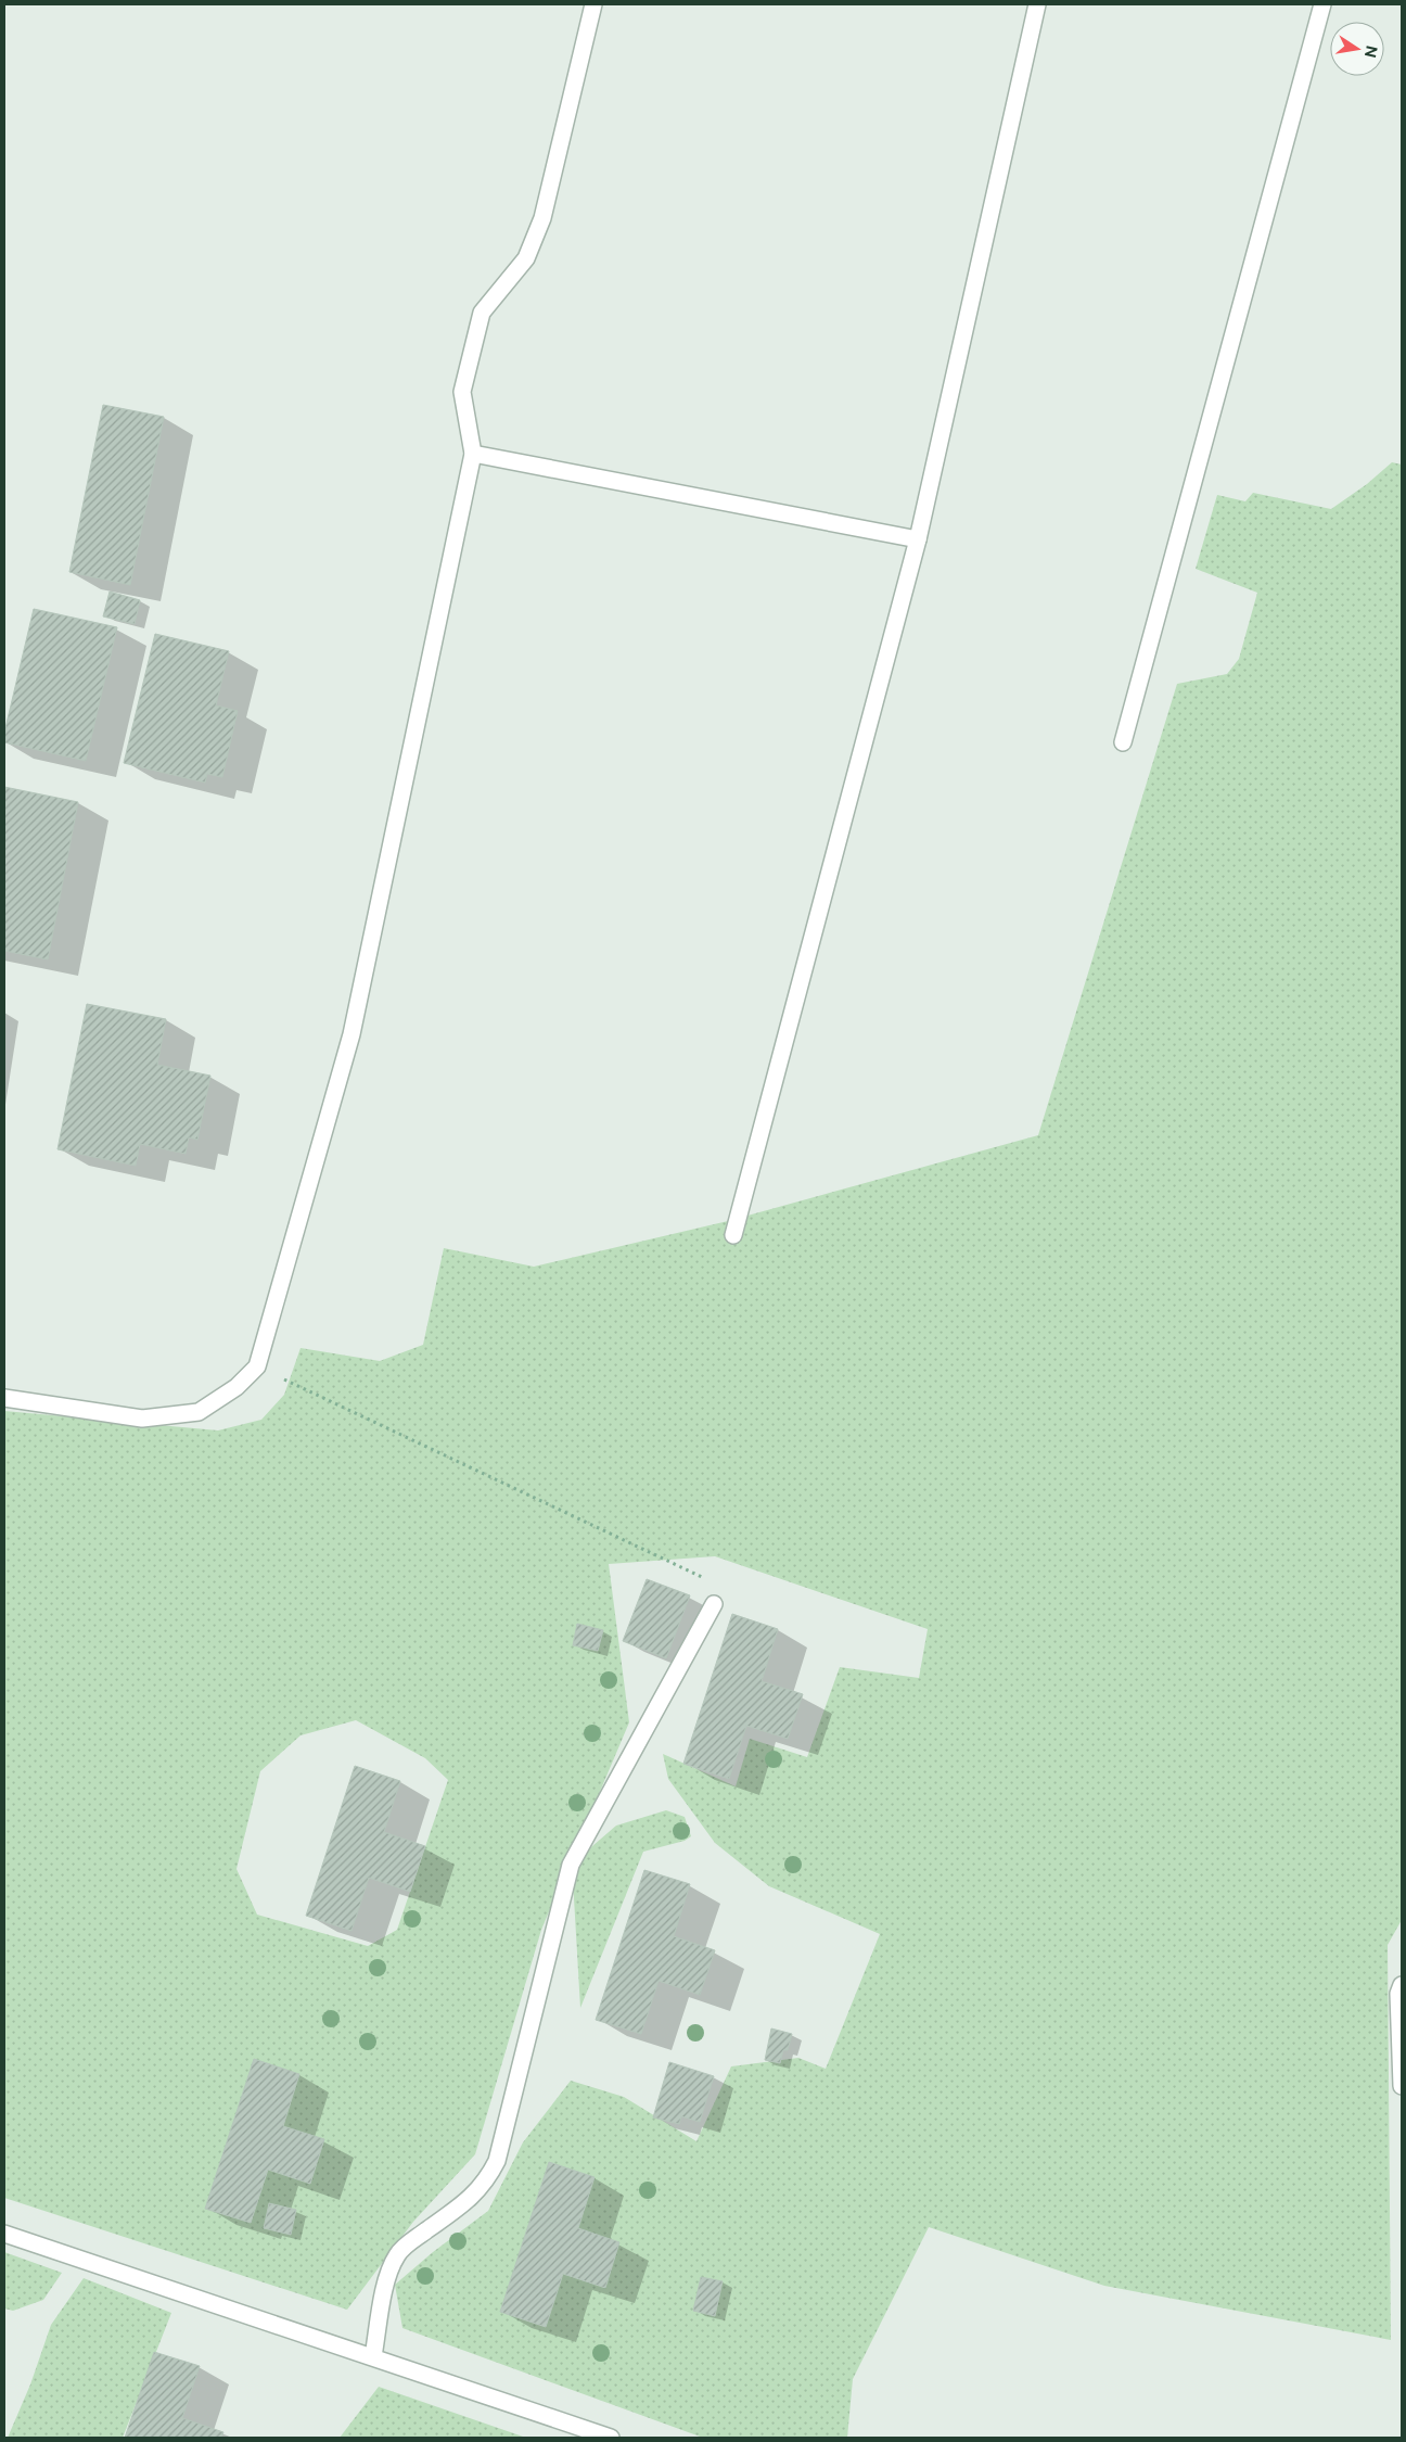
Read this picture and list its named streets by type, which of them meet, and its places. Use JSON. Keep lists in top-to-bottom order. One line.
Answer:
{"north":"right"}
